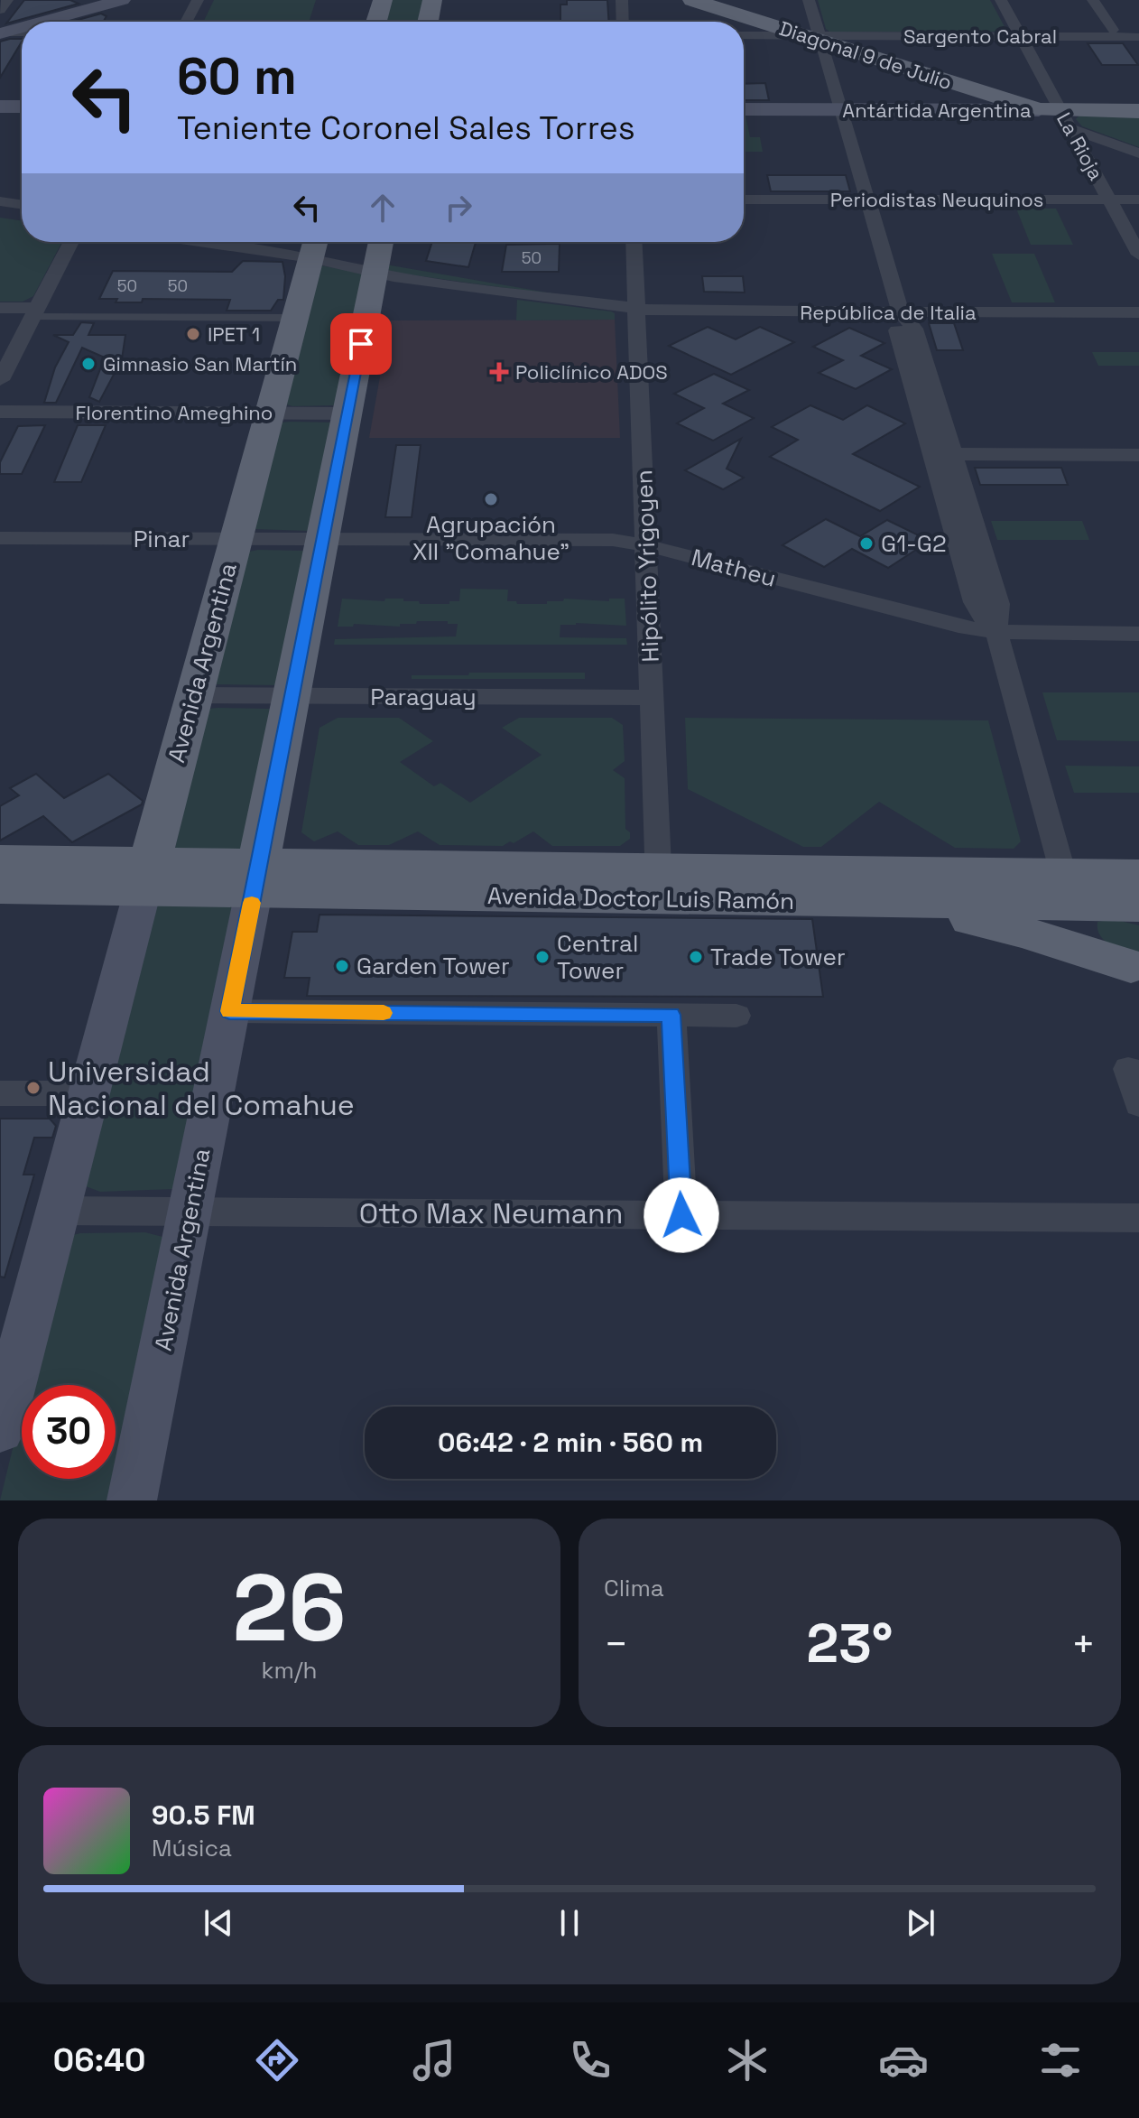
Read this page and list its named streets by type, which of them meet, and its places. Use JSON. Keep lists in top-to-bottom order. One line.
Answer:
{"streets":{"main road":["Diagonal 9 de Julio","Antártida Argentina","Avenida Argentina","Avenida Doctor Luis Ramón"],"street":["Sargento Cabral","La Rioja","Periodistas Neuquinos","República de Italia","Florentino Ameghino","Pinar","Hipólito Yrigoyen","Matheu","Paraguay","Otto Max Neumann"]},"crossings":[["Sargento Cabral","Diagonal 9 de Julio"],["Sargento Cabral","La Rioja"],["Diagonal 9 de Julio","Antártida Argentina"],["Diagonal 9 de Julio","La Rioja"],["Antártida Argentina","La Rioja"],["La Rioja","Periodistas Neuquinos"],["República de Italia","Hipólito Yrigoyen"],["República de Italia","Avenida Argentina"],["Florentino Ameghino","Avenida Argentina"],["Pinar","Matheu"],["Pinar","Avenida Argentina"],["Hipólito Yrigoyen","Matheu"],["Hipólito Yrigoyen","Paraguay"],["Hipólito Yrigoyen","Avenida Doctor Luis Ramón"],["Matheu","Avenida Argentina"],["Avenida Argentina","Paraguay"],["Avenida Argentina","Avenida Doctor Luis Ramón"],["Avenida Argentina","Otto Max Neumann"]],"places":{"other":["IPET 1","Gimnasio San Martín","Agrupación XII \"Comahue\"","G1-G2","Central Tower","Trade Tower","Garden Tower","Universidad Nacional del Comahue"],"health":["Policlínico ADOS"]},"house_numbers":["50","50","50"],"page":{"turn":["60 m","Teniente Coronel Sales Torres"],"limit":"30","trip":"06:42 · 2 min · 560 m","tile":[["26","km/h"],"Clima"],"heat":["−","23°","+"],"song":["90.5 FM","Música"],"tabs":"06:40"}}
